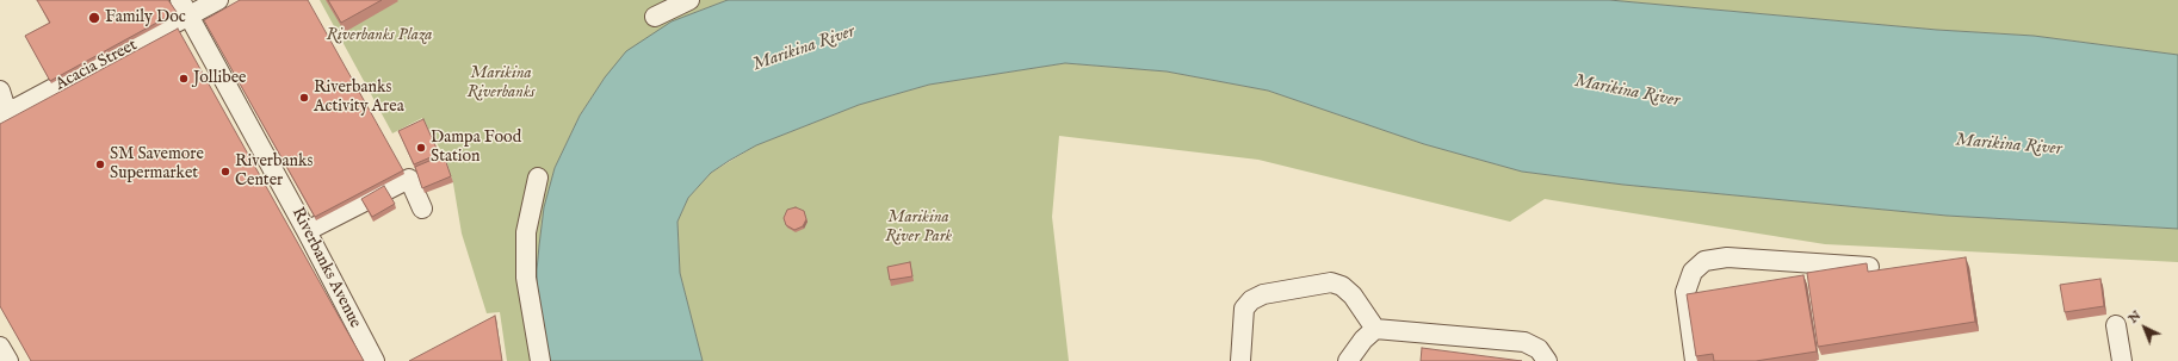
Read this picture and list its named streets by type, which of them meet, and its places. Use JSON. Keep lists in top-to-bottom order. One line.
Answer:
{"streets":{"street":["Acacia Street","Riverbanks Avenue"]},"crossings":[["Acacia Street","Riverbanks Avenue"]],"water":["Marikina River"],"parks":["Riverbanks Plaza","Marikina Riverbanks","Marikina River Park"],"places":["Family Doc","Jollibee","Riverbanks Activity Area","Dampa Food Station","SM Savemore Supermarket","Riverbanks Center"],"north":"top left"}
